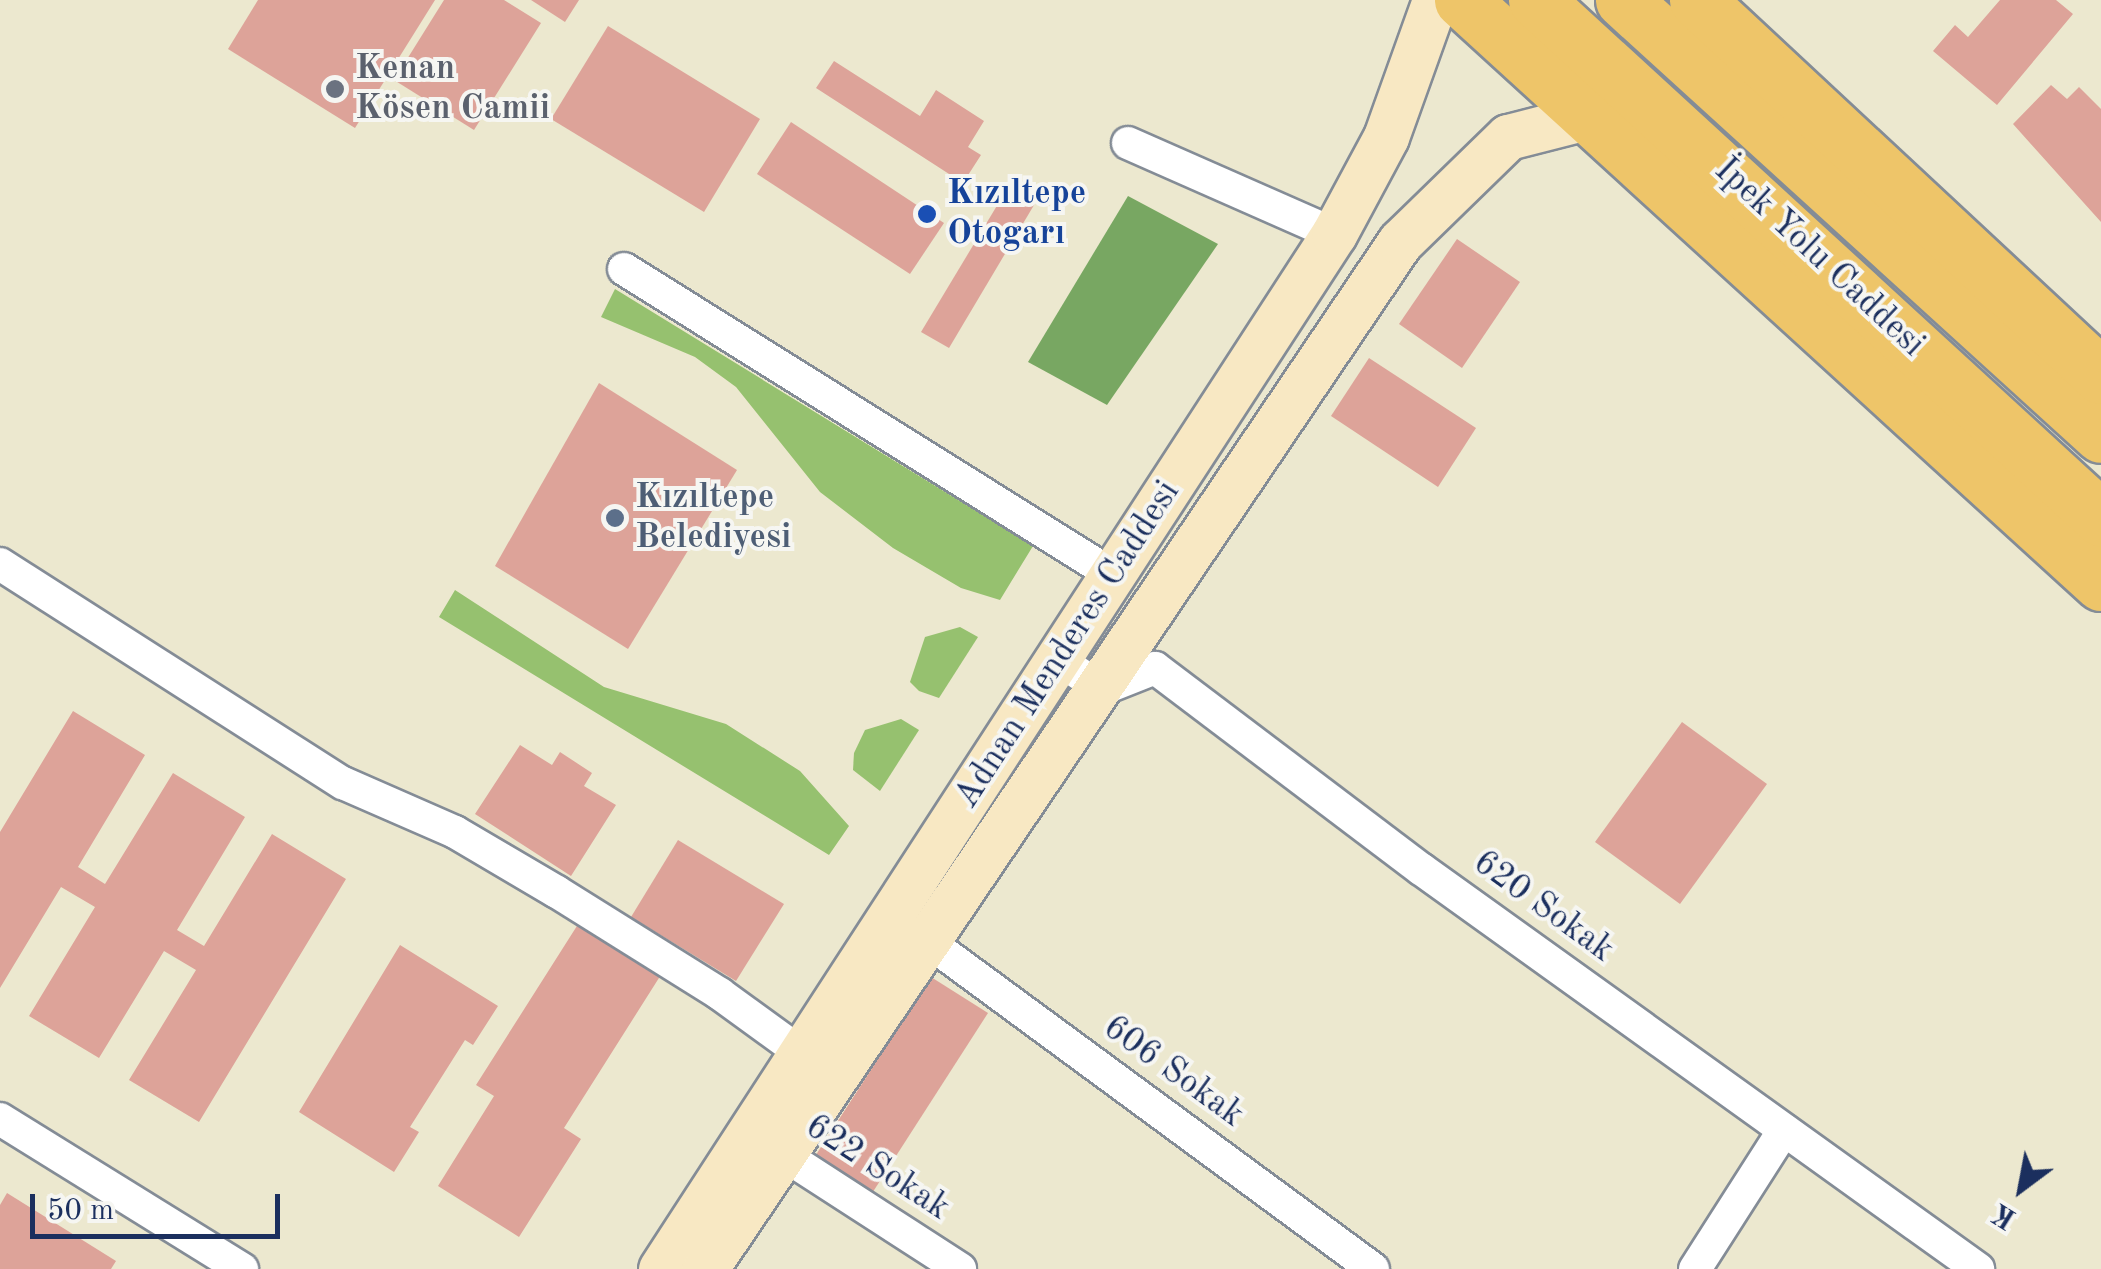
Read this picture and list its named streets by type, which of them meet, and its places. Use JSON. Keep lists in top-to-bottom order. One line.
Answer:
{"streets":{"highway":["İpek Yolu Caddesi"],"street":["Adnan Menderes Caddesi","620 Sokak","606 Sokak","622 Sokak"]},"crossings":[["Adnan Menderes Caddesi","620 Sokak"],["Adnan Menderes Caddesi","606 Sokak"],["Adnan Menderes Caddesi","622 Sokak"]],"places":["Kenan Kösen Camii","Kızıltepe Otogarı","Kızıltepe Belediyesi"],"scale_bar":"50 m","north":"bottom left"}
